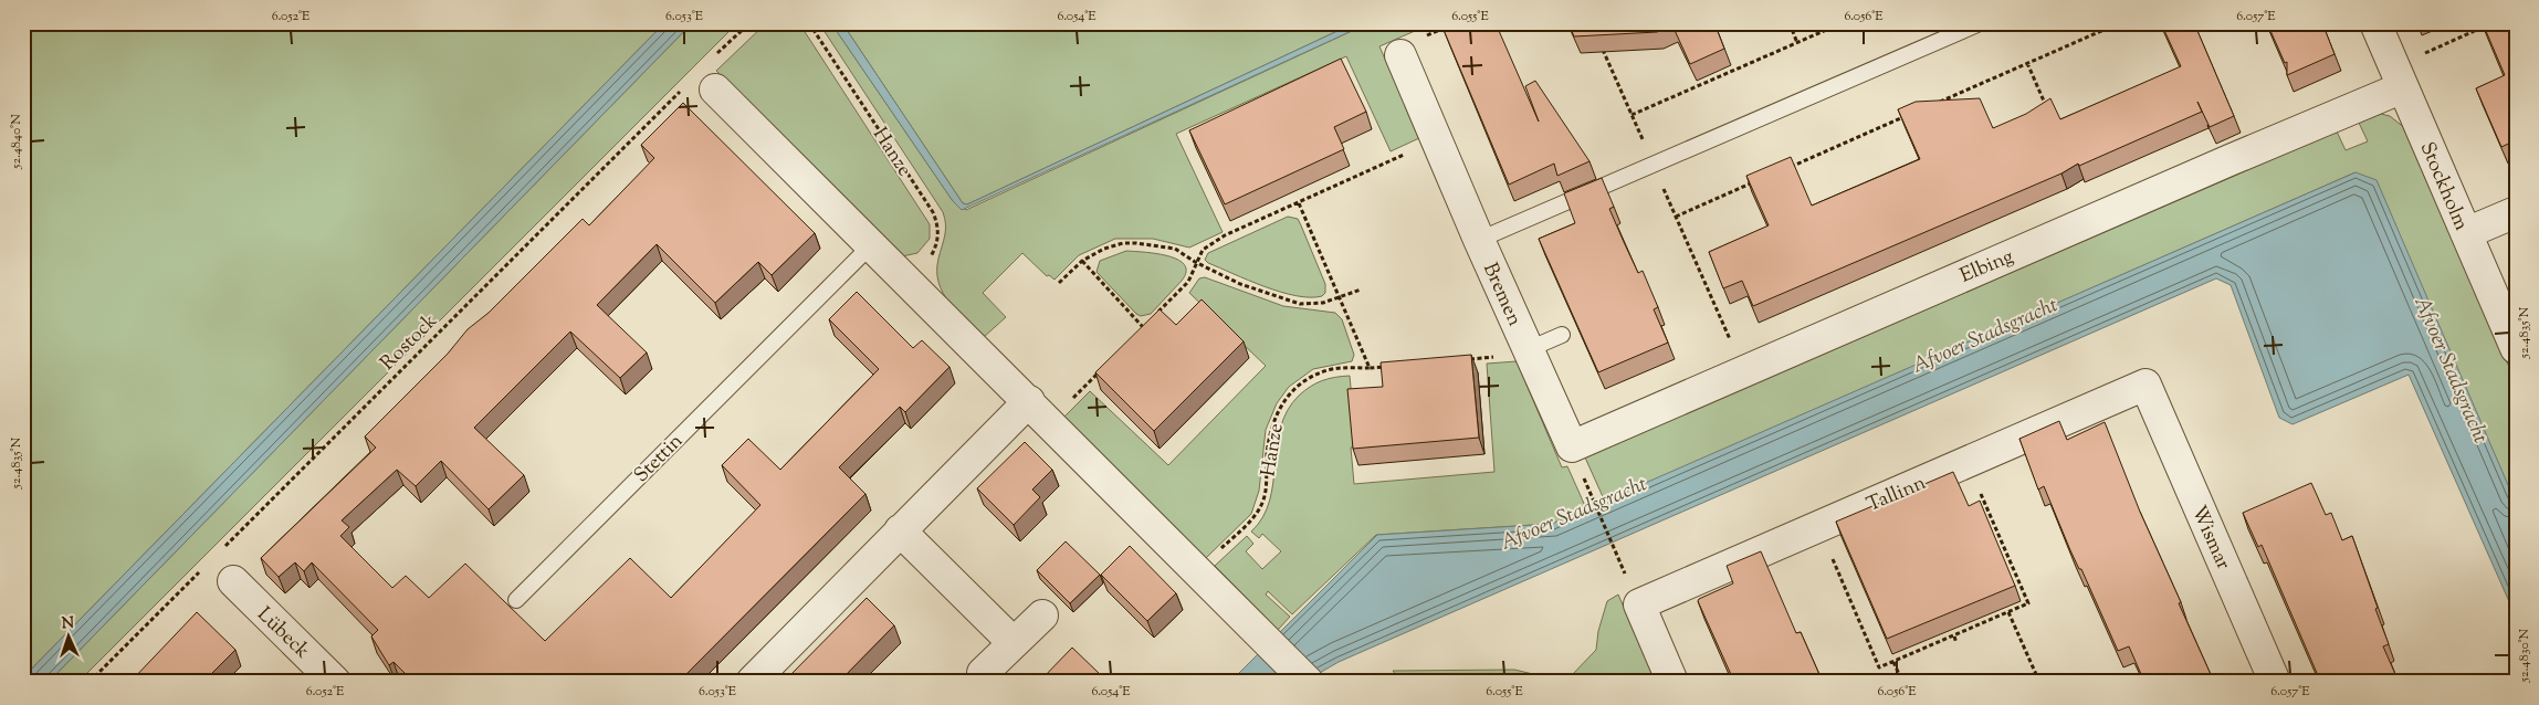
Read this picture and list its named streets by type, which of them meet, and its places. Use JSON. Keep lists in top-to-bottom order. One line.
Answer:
{"streets":{"street":["Stockholm","Elbing","Bremen","Tallinn","Wismar","Lübeck"],"lane":["Stettin"],"path":["Hanze","Rostock"]},"crossings":[["Stockholm","Elbing"],["Elbing","Bremen"],["Tallinn","Wismar"]],"water":["Afvoer Stadsgracht"],"north":"top","coordinates":["6.052°E","6.053°E","6.054°E","6.055°E","6.056°E","6.057°E","52.4840°N","52.4835°N","52.4830°N"]}
